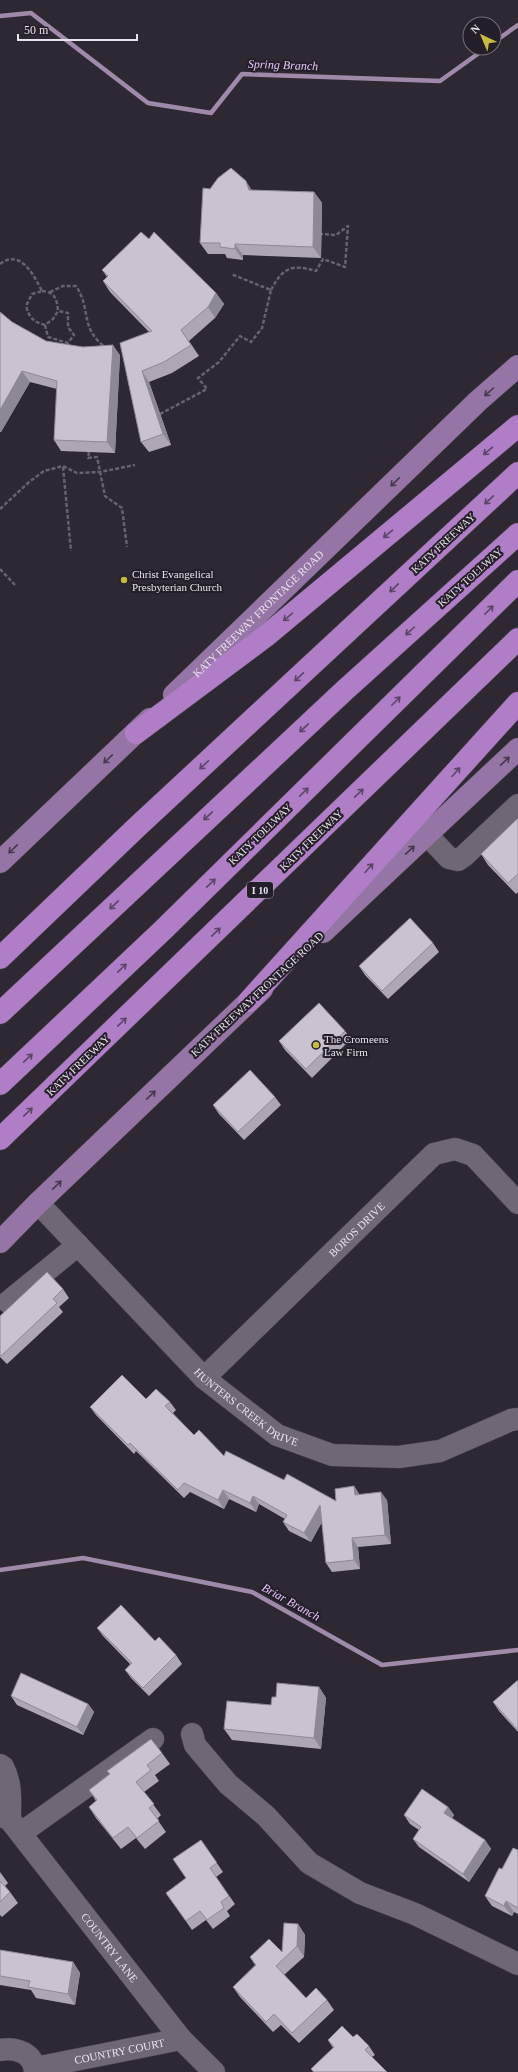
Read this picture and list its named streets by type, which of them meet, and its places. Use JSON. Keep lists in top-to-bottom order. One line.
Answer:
{"streets":{"highway":["KATY FREEWAY","KATY TOLLWAY","I 10"],"main road":["KATY FREEWAY FRONTAGE ROAD"],"street":["BOROS DRIVE","HUNTERS CREEK DRIVE","COUNTRY LANE","COUNTRY COURT"]},"crossings":[["KATY FREEWAY FRONTAGE ROAD","HUNTERS CREEK DRIVE"],["BOROS DRIVE","HUNTERS CREEK DRIVE"],["COUNTRY LANE","COUNTRY COURT"]],"water":["Spring Branch","Briar Branch"],"places":["Christ Evangelical Presbyterian Church","The Cromeens Law Firm"],"scale_bar":"50 m","north":"top left"}
